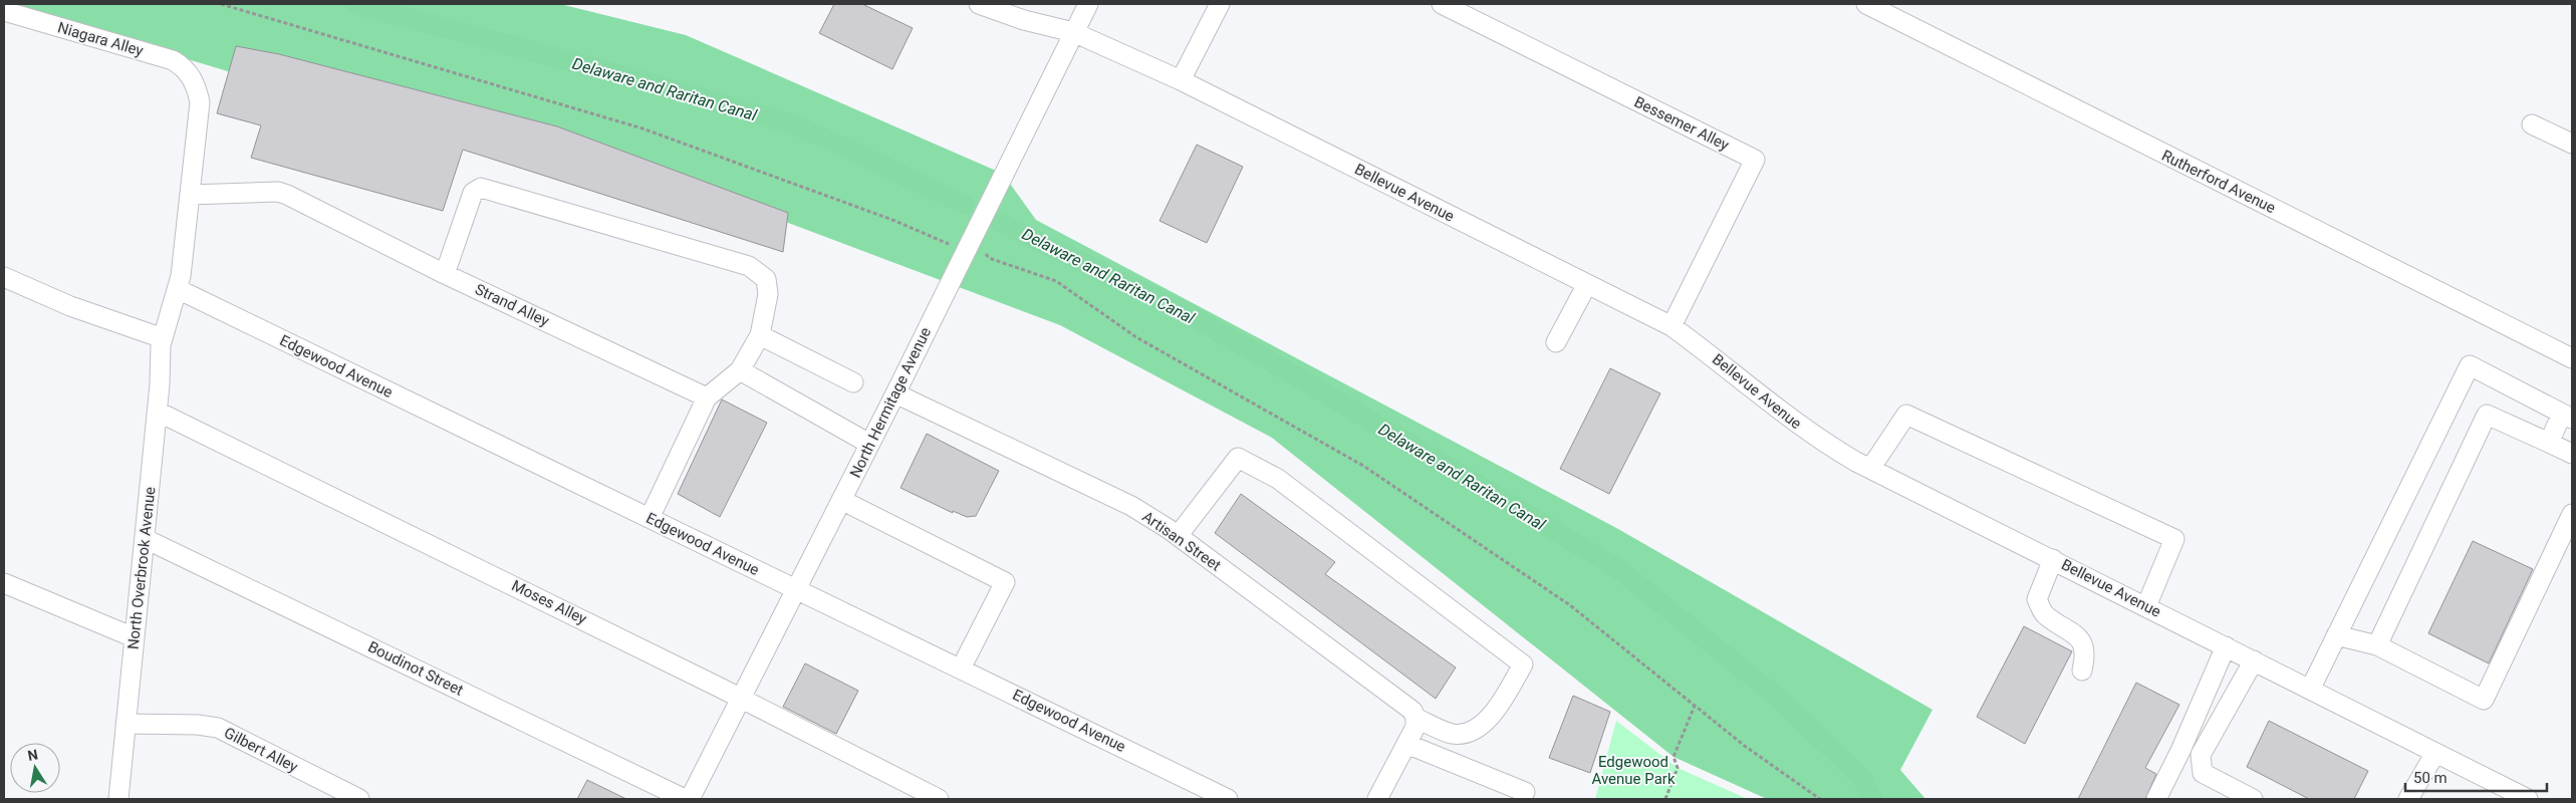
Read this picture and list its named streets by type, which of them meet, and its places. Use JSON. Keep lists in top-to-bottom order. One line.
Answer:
{"streets":{"street":["Niagara Alley","Bessemer Alley","Rutherford Avenue","Bellevue Avenue","Strand Alley","Edgewood Avenue","North Hermitage Avenue","Artisan Street","North Overbrook Avenue","Moses Alley","Boudinot Street","Gilbert Alley"]},"crossings":[["Niagara Alley","Strand Alley"],["Bessemer Alley","Bellevue Avenue"],["Bellevue Avenue","North Hermitage Avenue"],["Edgewood Avenue","North Hermitage Avenue"],["Edgewood Avenue","North Overbrook Avenue"],["North Hermitage Avenue","Artisan Street"],["North Hermitage Avenue","Moses Alley"],["North Overbrook Avenue","Moses Alley"],["North Overbrook Avenue","Boudinot Street"],["North Overbrook Avenue","Gilbert Alley"]],"water":["Delaware and Raritan Canal"],"parks":["Edgewood Avenue Park"],"scale_bar":"50 m","north":"top"}
